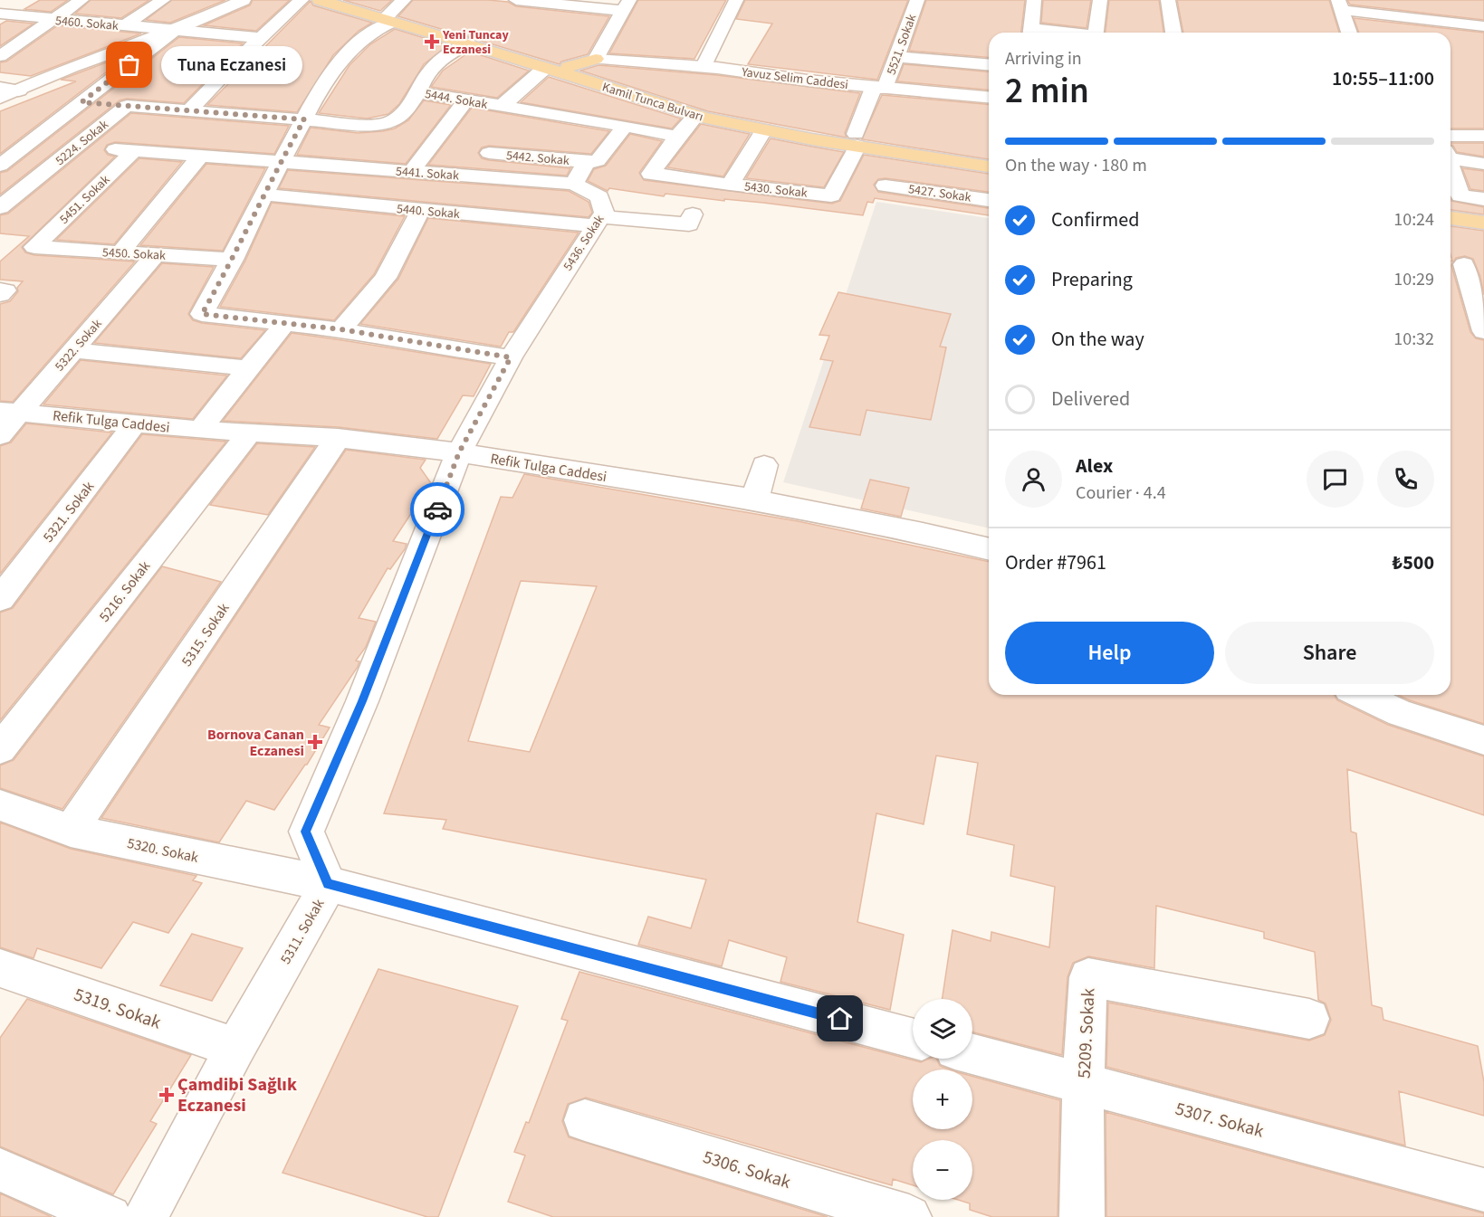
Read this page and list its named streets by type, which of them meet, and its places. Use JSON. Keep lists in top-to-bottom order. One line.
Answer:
{"streets":{"main road":["Kamil Tunca Bulvarı"],"street":["5460. Sokak","5521. Sokak","Yavuz Selim Caddesi","5444. Sokak","5224. Sokak","5442. Sokak","5441. Sokak","5430. Sokak","5427. Sokak","5451. Sokak","5440. Sokak","5436. Sokak","5450. Sokak","5322. Sokak","Refik Tulga Caddesi","5321. Sokak","5216. Sokak","5315. Sokak","5320. Sokak","5311. Sokak","5319. Sokak","5209. Sokak","5307. Sokak","5306. Sokak"]},"crossings":[["5521. Sokak","Yavuz Selim Caddesi"],["5521. Sokak","Kamil Tunca Bulvarı"],["5521. Sokak","5430. Sokak"],["5444. Sokak","Kamil Tunca Bulvarı"],["Kamil Tunca Bulvarı","5430. Sokak"],["5224. Sokak","5441. Sokak"],["5441. Sokak","5451. Sokak"],["5441. Sokak","5436. Sokak"],["5451. Sokak","5450. Sokak"],["5440. Sokak","5436. Sokak"],["5436. Sokak","Refik Tulga Caddesi"],["5436. Sokak","5311. Sokak"],["5450. Sokak","5322. Sokak"],["5322. Sokak","Refik Tulga Caddesi"],["Refik Tulga Caddesi","5321. Sokak"],["Refik Tulga Caddesi","5216. Sokak"],["Refik Tulga Caddesi","5315. Sokak"],["Refik Tulga Caddesi","5311. Sokak"],["5315. Sokak","5320. Sokak"],["5320. Sokak","5311. Sokak"],["5311. Sokak","5319. Sokak"],["5209. Sokak","5307. Sokak"]],"places":{"health":["Yeni Tuncay Eczanesi","Bornova Canan Eczanesi","Çamdibi Sağlık Eczanesi"],"other":["Tuna Eczanesi"]},"page":{"heading":["2 min","Arriving in","10:55–11:00"],"panel":["Alex","Courier · 4.4","Order #7961","₺500"],"bubble":"Tuna Eczanesi","bar":"On the way · 180 m","list":[["Confirmed","10:24"],["Preparing","10:29"],["On the way","10:32"],"Delivered"],"buttons":["Help","Share"],"map_buttons":["+","−"]}}
